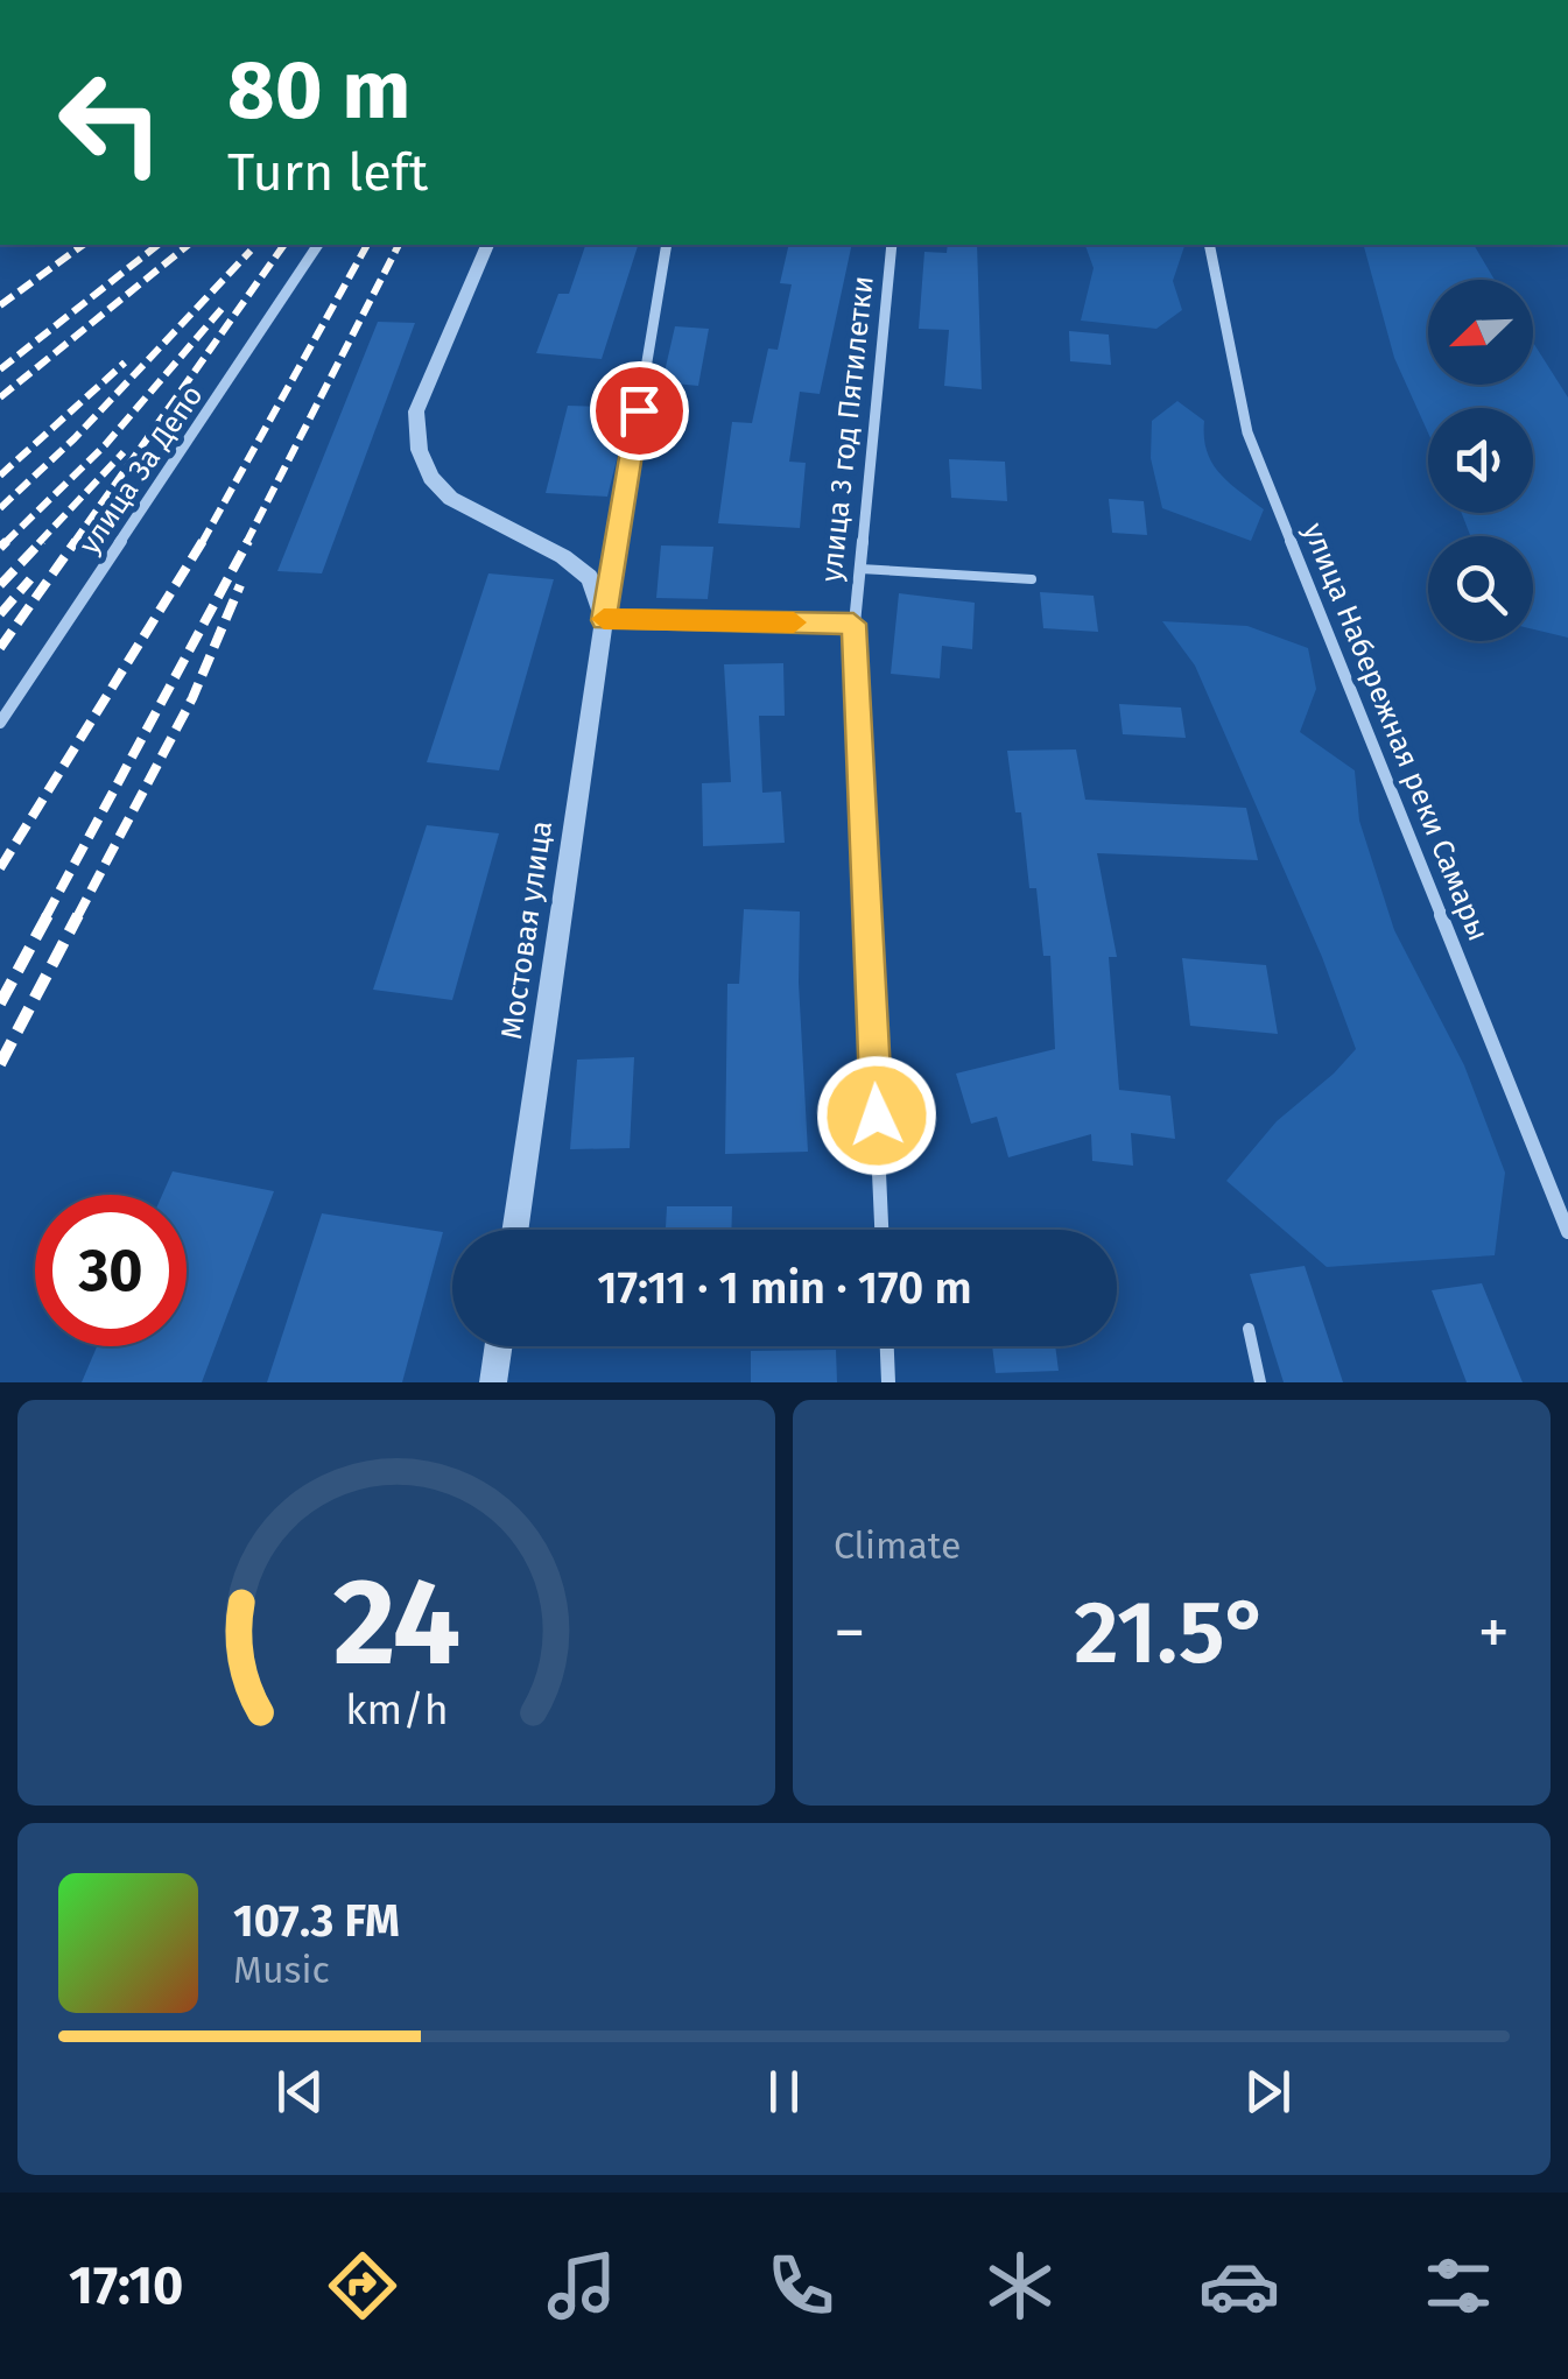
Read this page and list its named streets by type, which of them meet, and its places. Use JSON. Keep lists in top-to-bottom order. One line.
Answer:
{"streets":{"street":["улица 3 год Пятилетки","улица За Депо","улица Набережная реки Самары","Мостовая улица"]},"north":"bottom left","page":{"turn":["80 m","Turn left"],"limit":"30","trip":"17:11 · 1 min · 170 m","tile":"Climate","heat":["−","21.5°","+"],"song":["107.3 FM","Music"],"tabs":"17:10","gauge":["24","km/h"]}}
